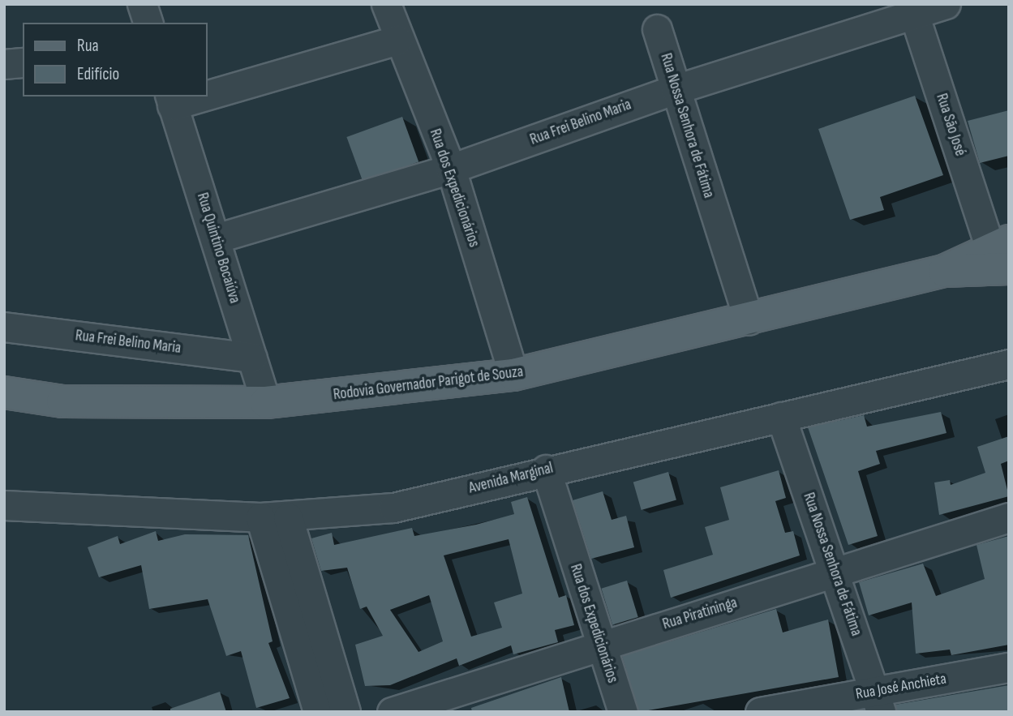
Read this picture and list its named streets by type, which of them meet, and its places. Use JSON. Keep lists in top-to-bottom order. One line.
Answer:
{"streets":{"main road":["Rodovia Governador Parigot de Souza"],"street":["Rua Frei Belino Maria","Rua São José","Rua Nossa Senhora de Fátima","Rua dos Expedicionários","Rua Quintino Bocaiúva","Avenida Marginal","Rua Piratininga","Rua José Anchieta"]},"crossings":[["Rua Frei Belino Maria","Rua São José"],["Rua Frei Belino Maria","Rua Nossa Senhora de Fátima"],["Rua Frei Belino Maria","Rua dos Expedicionários"],["Rua Frei Belino Maria","Rua Quintino Bocaiúva"],["Rua São José","Rodovia Governador Parigot de Souza"],["Rua Nossa Senhora de Fátima","Rodovia Governador Parigot de Souza"],["Rua Nossa Senhora de Fátima","Avenida Marginal"],["Rua Nossa Senhora de Fátima","Rua Piratininga"],["Rua Nossa Senhora de Fátima","Rua José Anchieta"],["Rua dos Expedicionários","Rodovia Governador Parigot de Souza"],["Rua dos Expedicionários","Avenida Marginal"],["Rua dos Expedicionários","Rua Piratininga"],["Rua Quintino Bocaiúva","Rodovia Governador Parigot de Souza"]],"legend":["Rua","Edifício"]}
